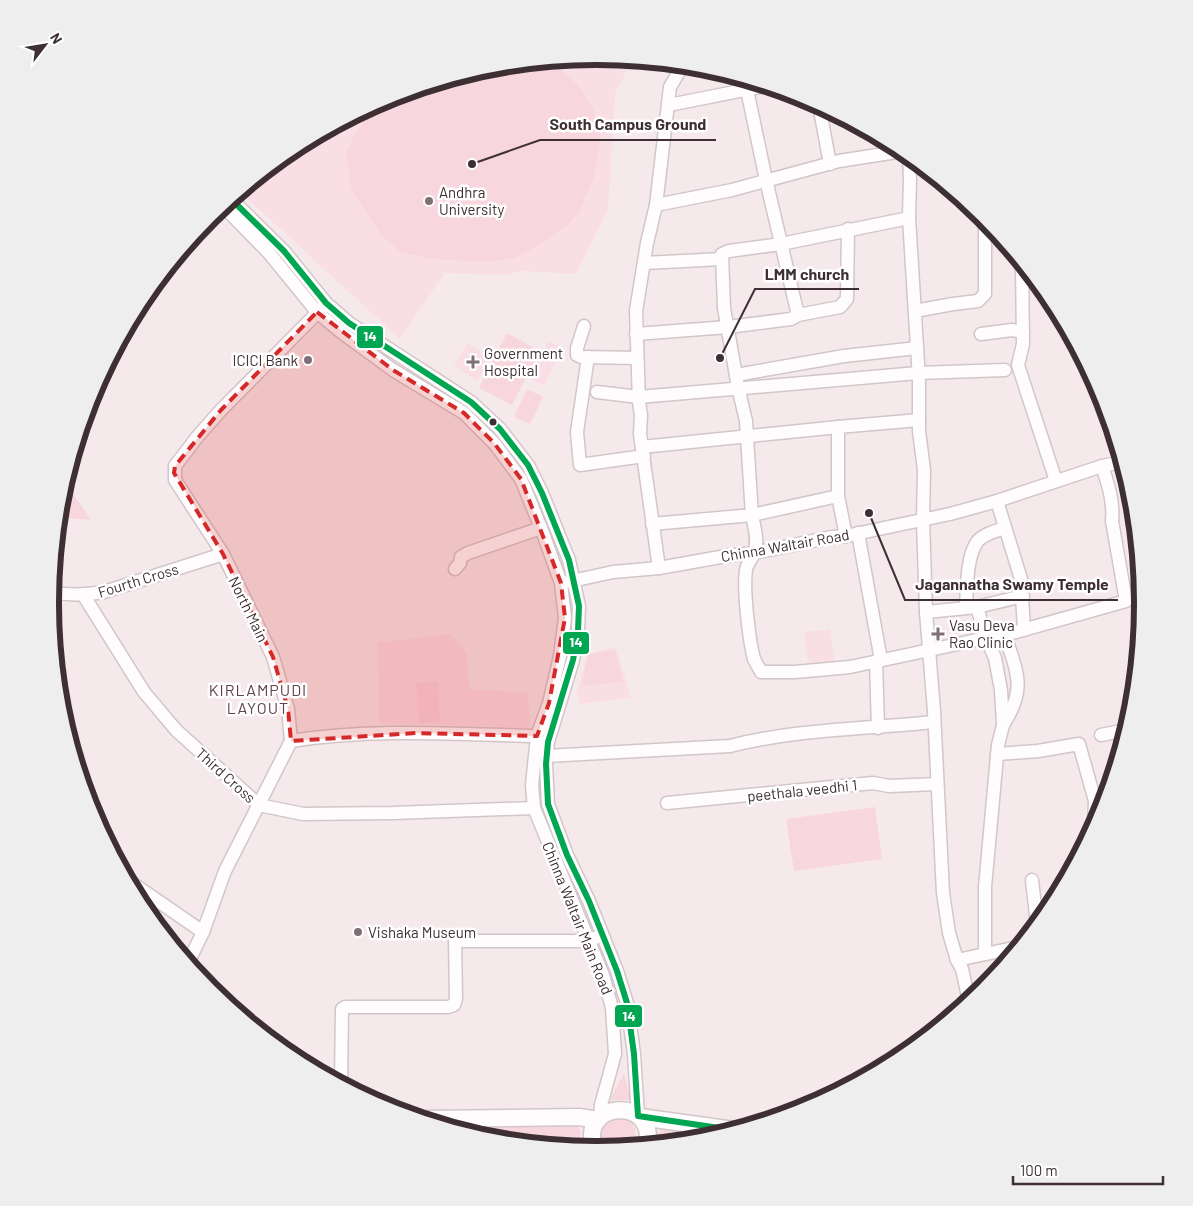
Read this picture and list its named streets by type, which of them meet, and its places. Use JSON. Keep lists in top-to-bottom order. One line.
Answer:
{"streets":{"street":["Chinna Waltair Road","Fourth Cross","North Main","Third Cross","peethala veedhi 1","Chinna Waltair Main Road"]},"crossings":[["Chinna Waltair Road","Chinna Waltair Main Road"],["Fourth Cross","North Main"],["Fourth Cross","Third Cross"],["North Main","Chinna Waltair Main Road"],["Third Cross","Chinna Waltair Main Road"]],"districts":["KIRLAMPUDI LAYOUT"],"places":{"other":["South Campus Ground","Andhra University","LMM church","ICICI Bank","Jagannatha Swamy Temple","Vishaka Museum"],"health":["Government Hospital","Vasu Deva Rao Clinic"]},"lines":["transit line 14"],"scale_bar":"100 m","north":"top right"}
